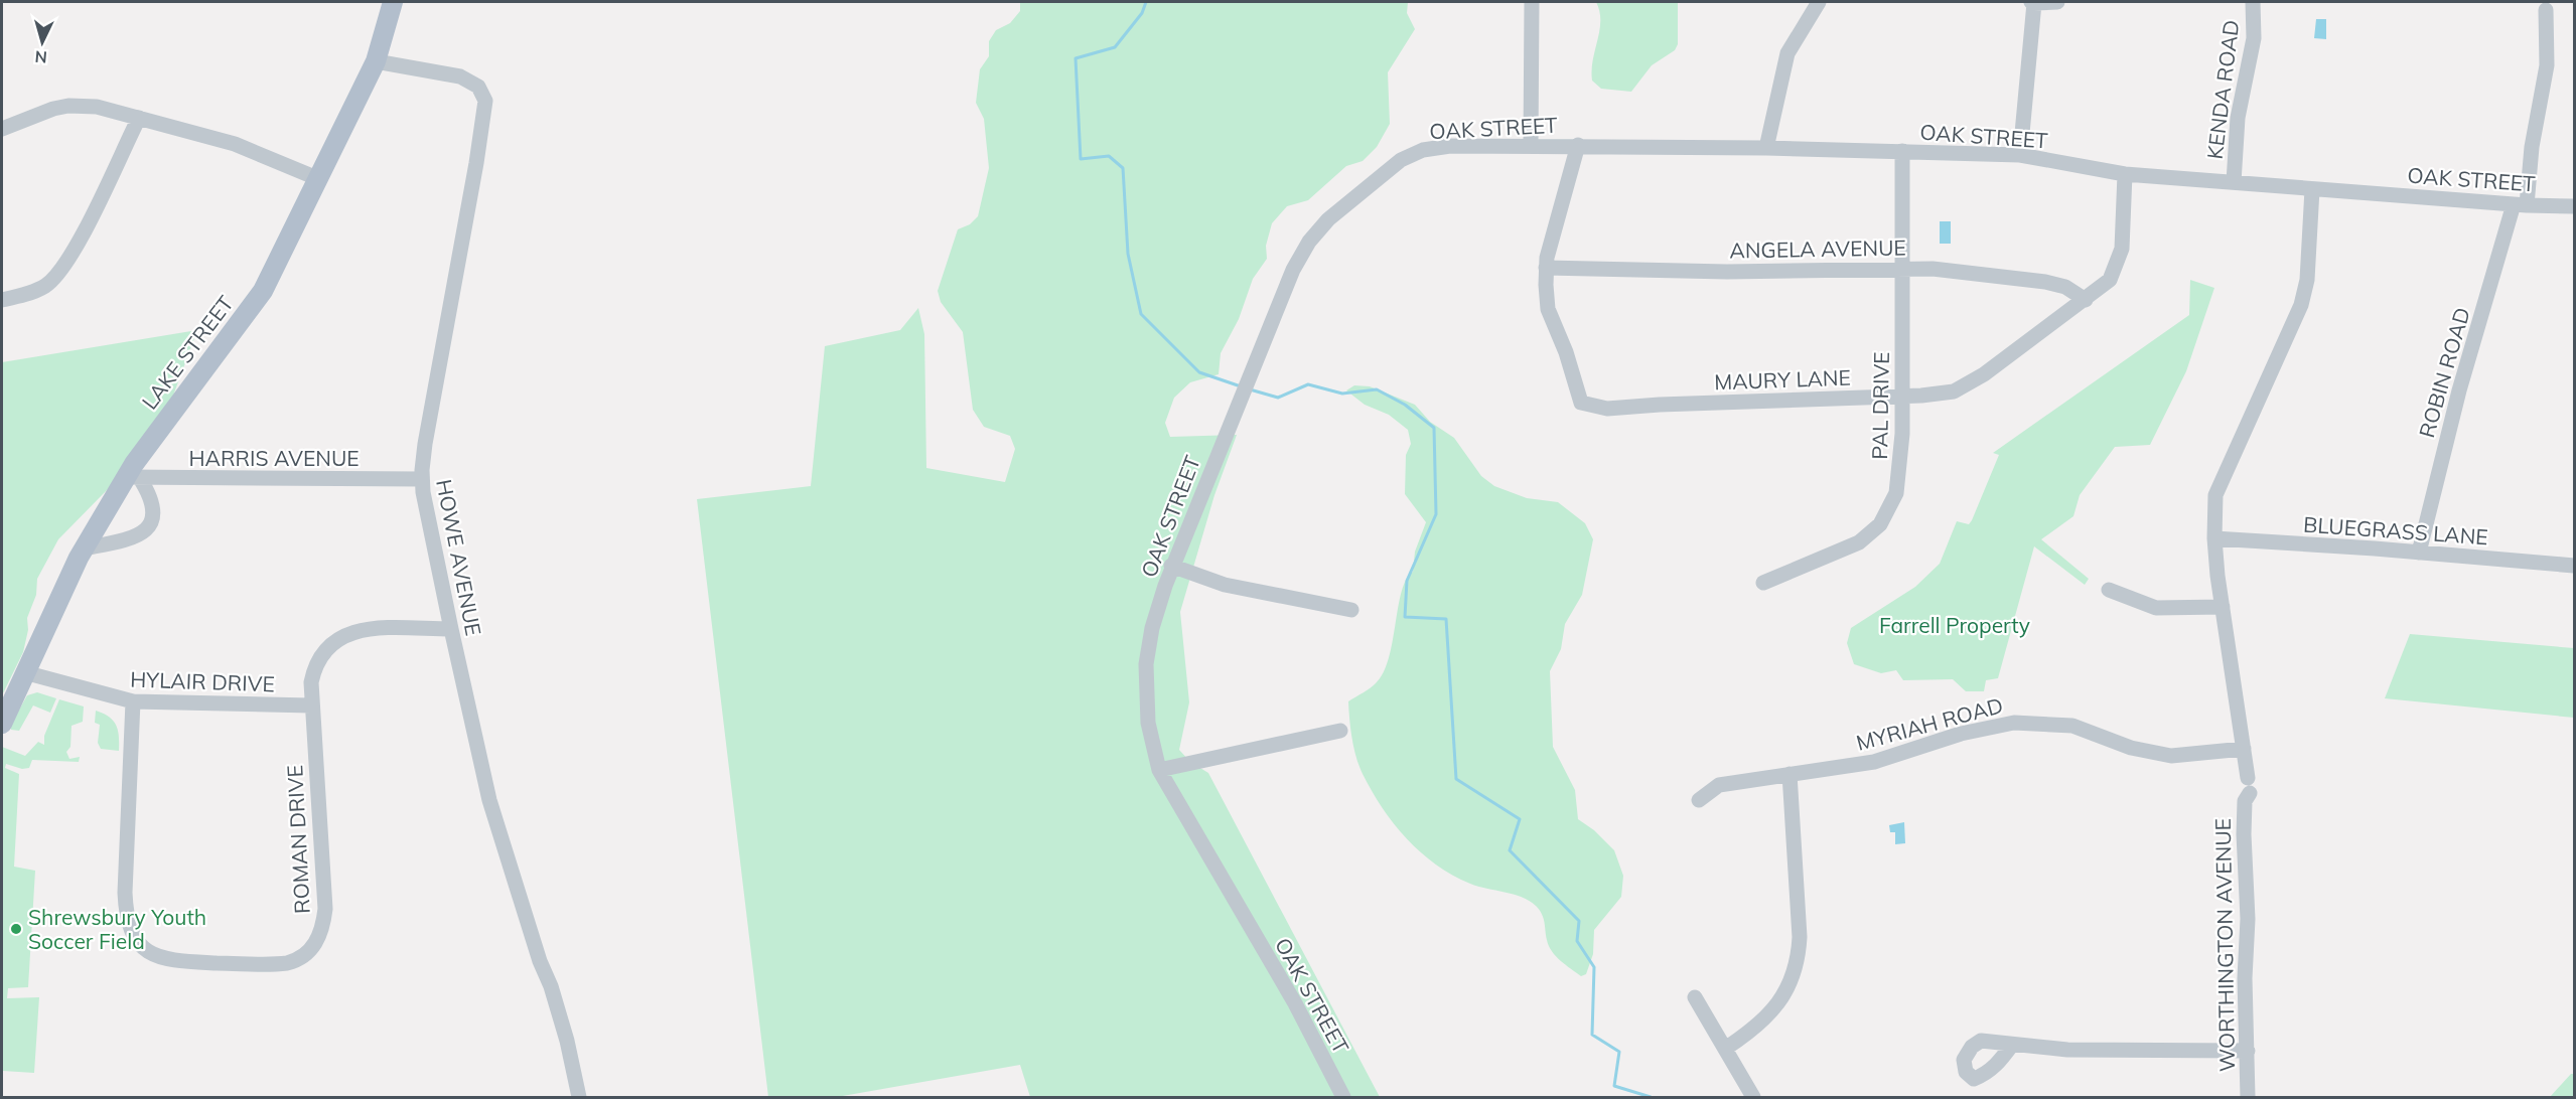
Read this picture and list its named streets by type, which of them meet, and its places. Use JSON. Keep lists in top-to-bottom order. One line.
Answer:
{"streets":{"main road":["LAKE STREET"],"street":["KENDA ROAD","OAK STREET","ANGELA AVENUE","ROBIN ROAD","MAURY LANE","PAL DRIVE","HARRIS AVENUE","BLUEGRASS LANE","HOWE AVENUE","HYLAIR DRIVE","MYRIAH ROAD","ROMAN DRIVE","WORTHINGTON AVENUE"]},"crossings":[["KENDA ROAD","OAK STREET"],["OAK STREET","ROBIN ROAD"],["OAK STREET","MAURY LANE"],["OAK STREET","PAL DRIVE"],["ANGELA AVENUE","MAURY LANE"],["ANGELA AVENUE","PAL DRIVE"],["LAKE STREET","HARRIS AVENUE"],["LAKE STREET","HOWE AVENUE"],["LAKE STREET","HYLAIR DRIVE"],["ROBIN ROAD","BLUEGRASS LANE"],["MAURY LANE","PAL DRIVE"],["HARRIS AVENUE","HOWE AVENUE"],["HOWE AVENUE","ROMAN DRIVE"],["HYLAIR DRIVE","ROMAN DRIVE"]],"parks":["Farrell Property"],"places":["Shrewsbury Youth Soccer Field"],"north":"bottom"}
